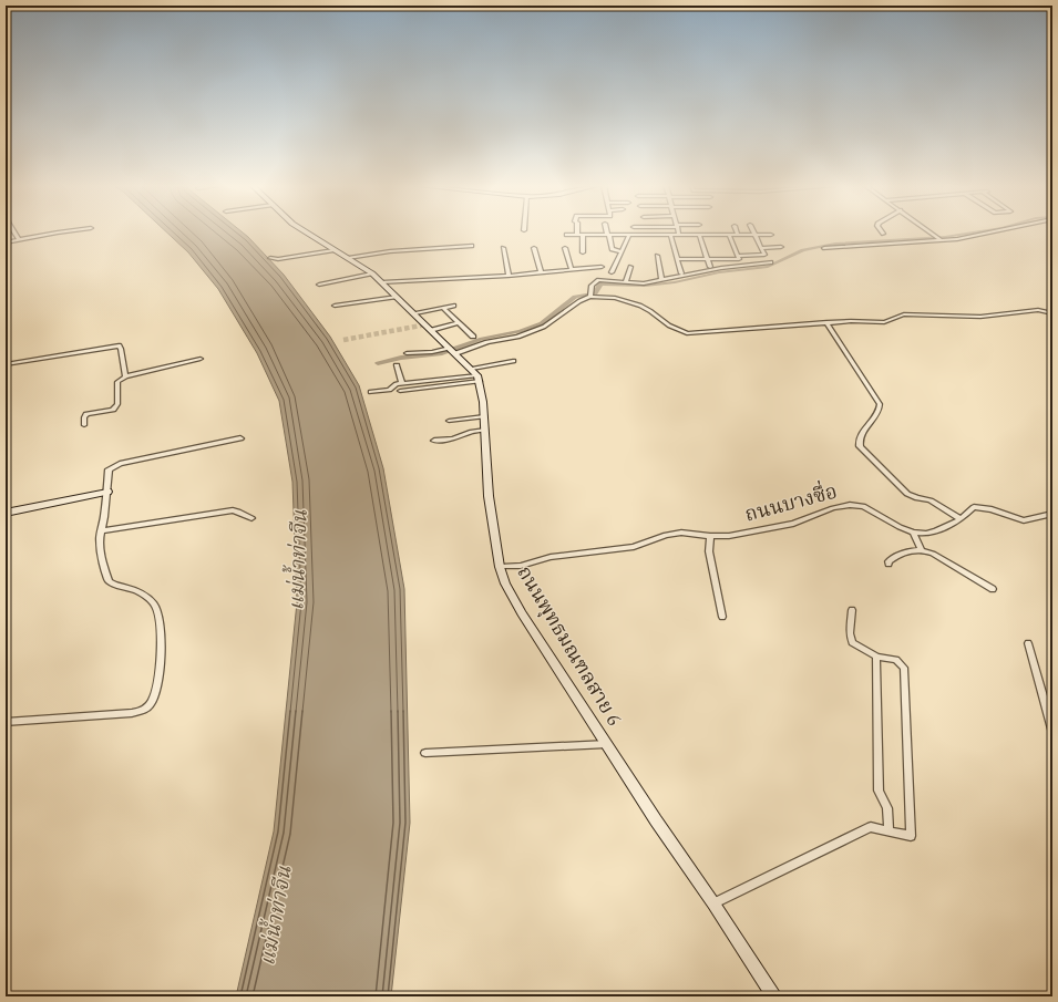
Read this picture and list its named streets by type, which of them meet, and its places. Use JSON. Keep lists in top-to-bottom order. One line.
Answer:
{"streets":{"main road":["ถนนพุทธมณฑลสาย 6"],"street":["ถนนบางซื่อ"]},"crossings":[["ถนนบางซื่อ","ถนนพุทธมณฑลสาย 6"]],"water":["แม่น้ำท่าจีน"]}
